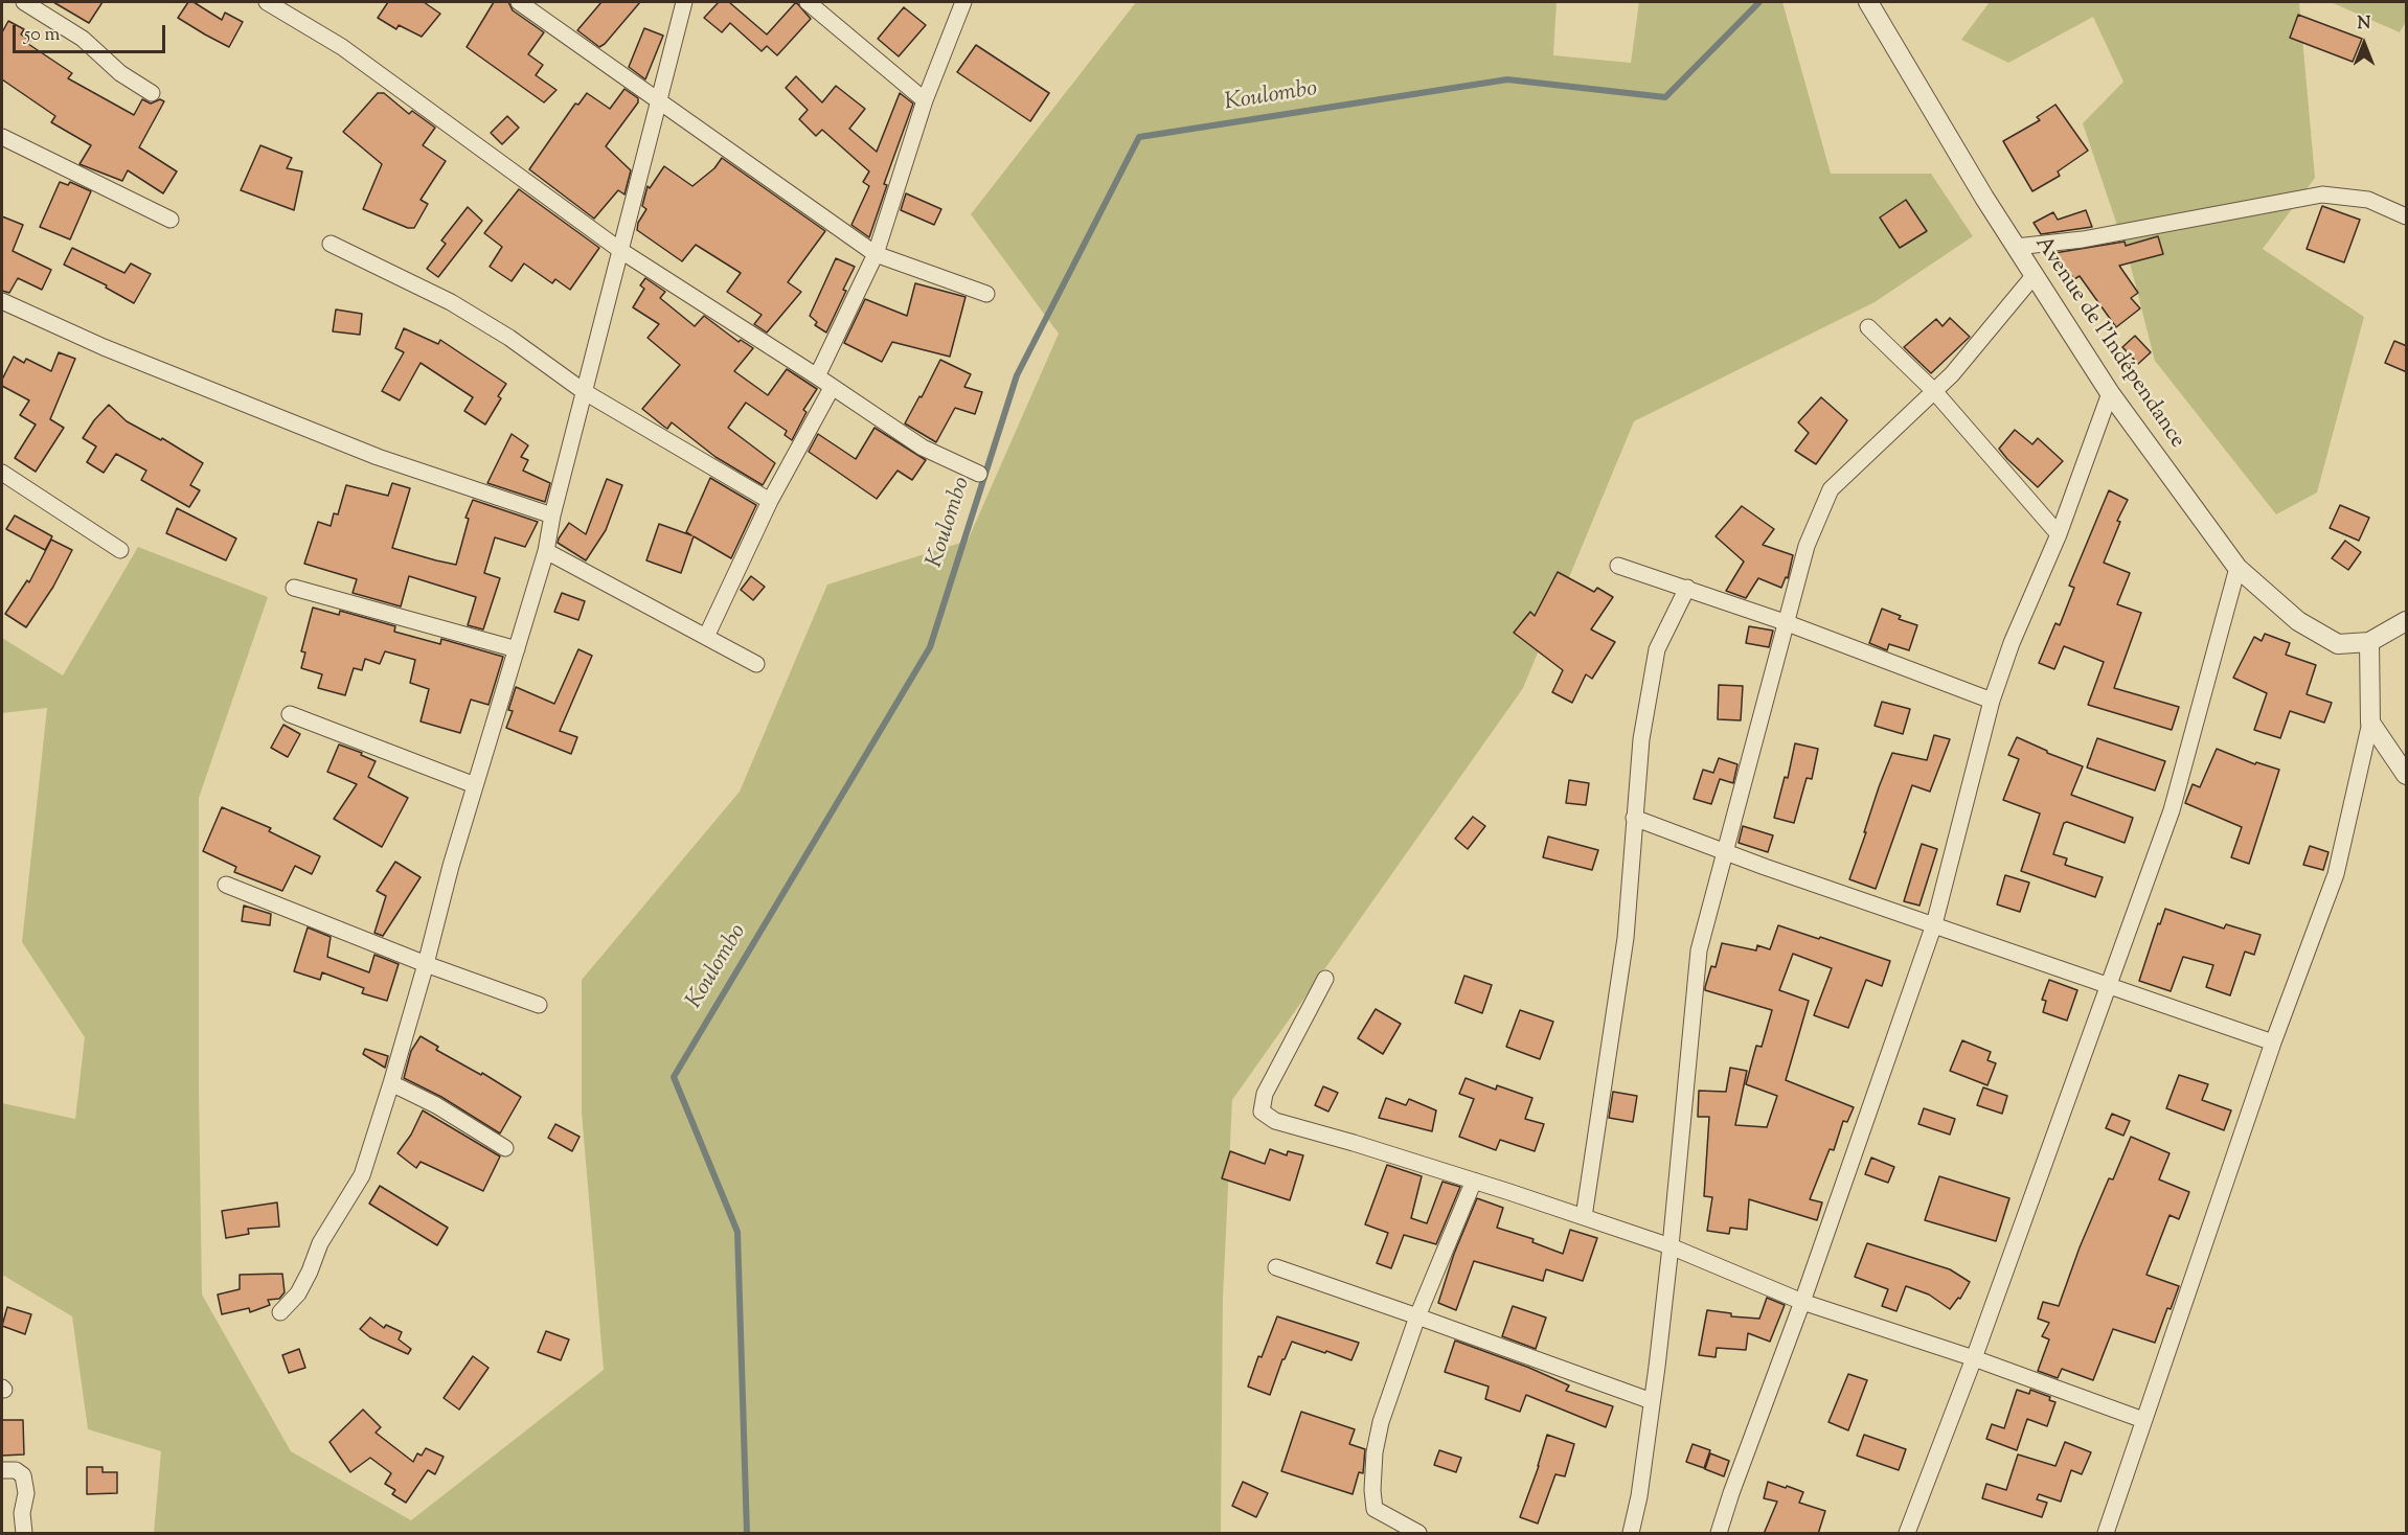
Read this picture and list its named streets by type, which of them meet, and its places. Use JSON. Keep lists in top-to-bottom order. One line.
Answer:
{"streets":{"street":["Avenue de l'Indépendance"]},"water":["Koulombo"],"scale_bar":"50 m","north":"top"}
